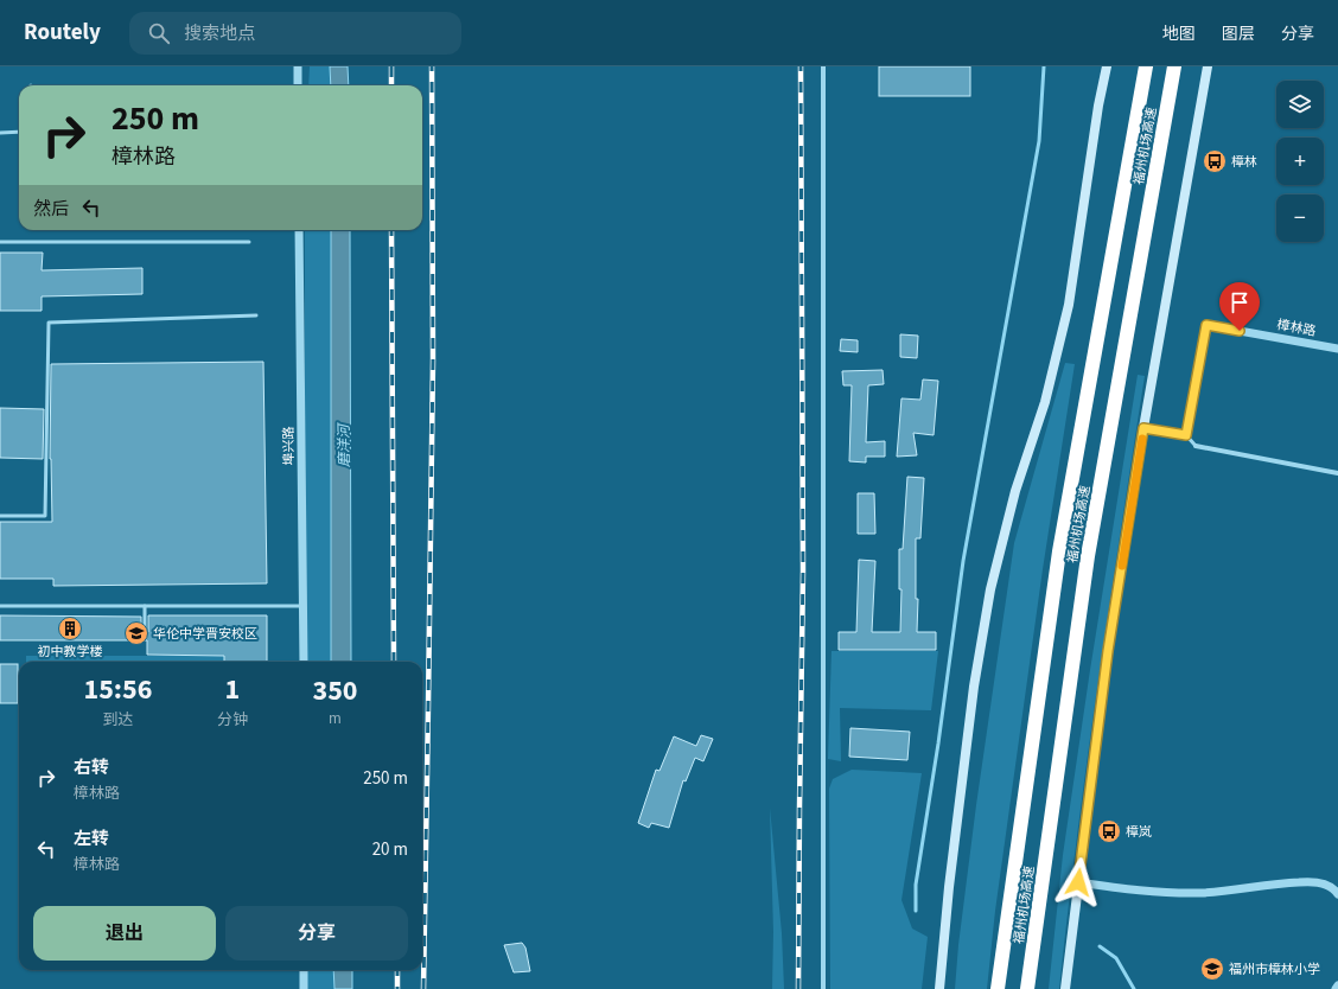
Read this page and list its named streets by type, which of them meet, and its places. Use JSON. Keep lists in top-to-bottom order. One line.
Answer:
{"streets":{"highway":["福州机场高速"],"street":["樟林路","埠兴路"]},"water":["磨洋河"],"places":{"bus stop":["樟林","樟岚"],"building":["初中教学楼"],"school or university":["华伦中学晋安校区","福州市樟林小学"]},"page":{"header":"Routely","search":"搜索地点","nav":["地图","图层","分享"],"map_buttons":["+","−"],"turn":["250 m","樟林路"],"then":"然后","eta":["15:56","到达","1","分钟","350","m"],"list":[{"name":"右转","note":"樟林路","value":"250 m"},{"name":"左转","note":"樟林路","value":"20 m"}],"buttons":["退出","分享"]}}
